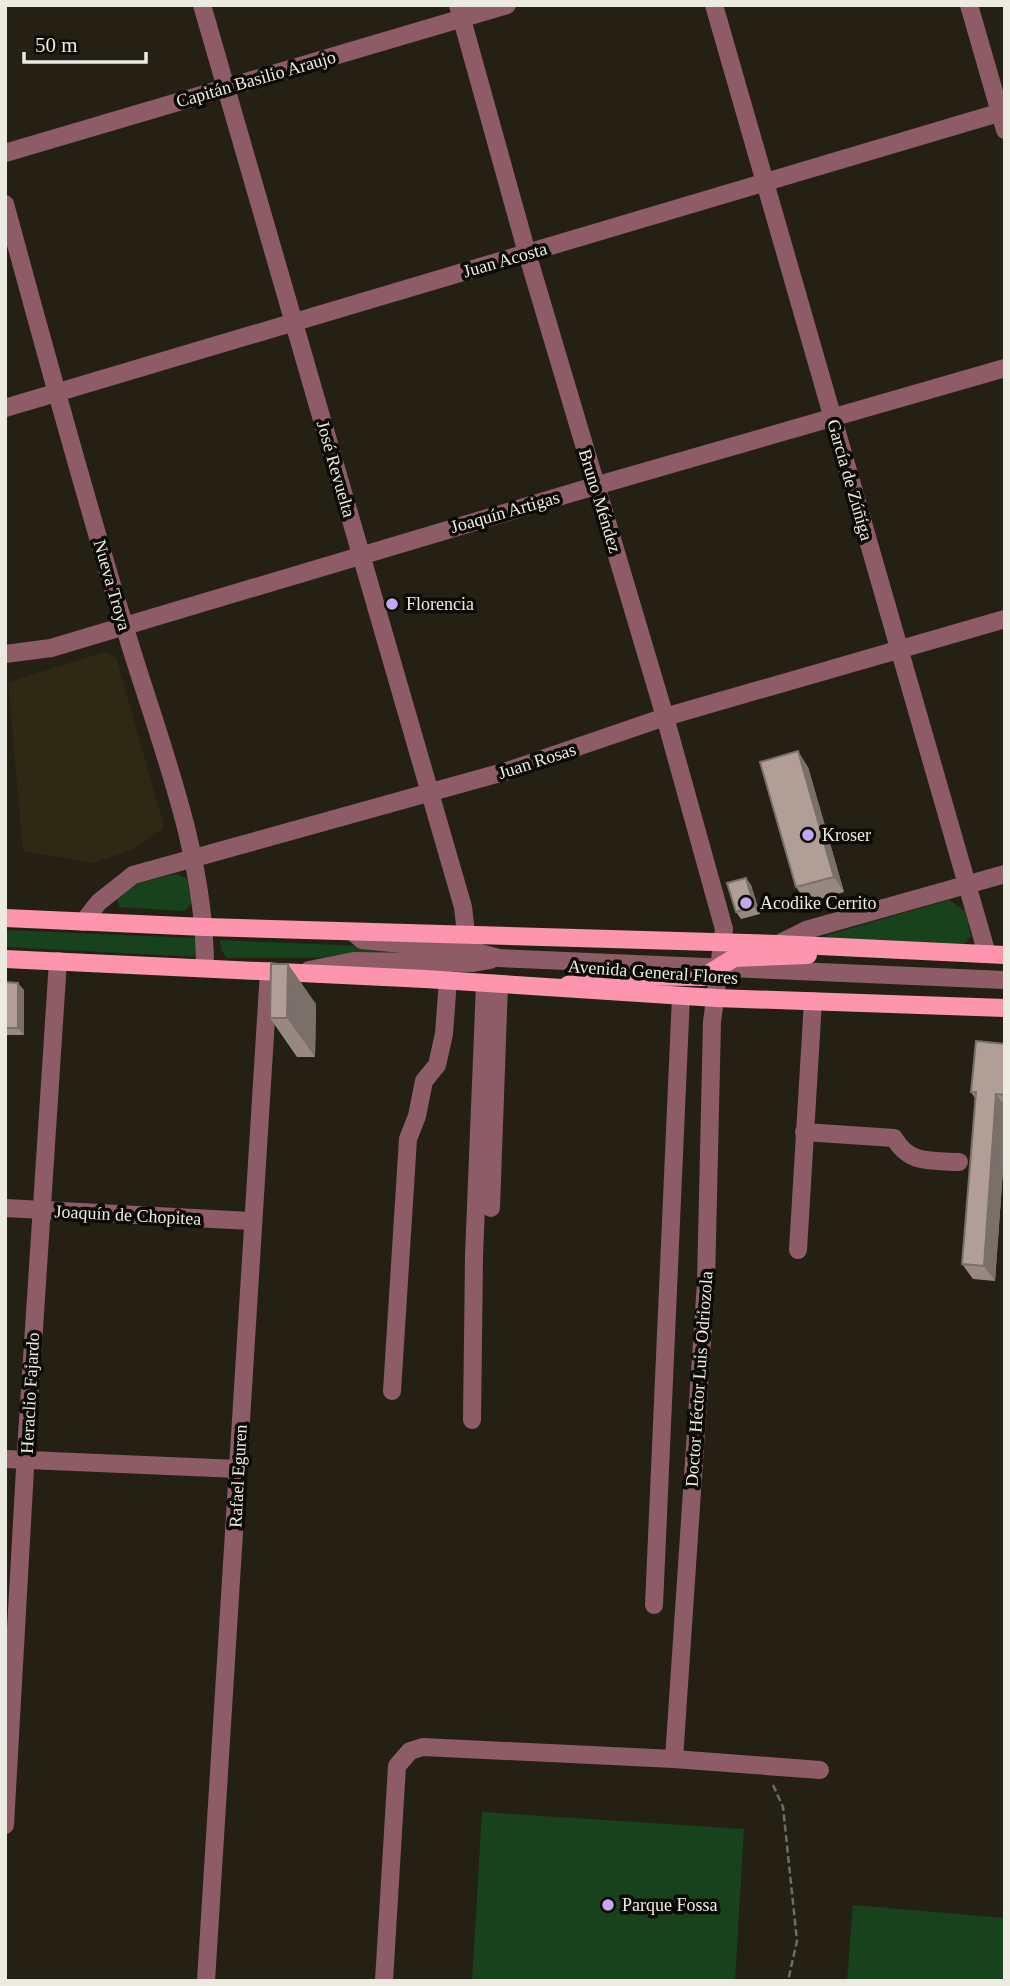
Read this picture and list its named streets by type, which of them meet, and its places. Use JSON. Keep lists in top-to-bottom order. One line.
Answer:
{"streets":{"main road":["Avenida General Flores"],"street":["Capitán Basilio Araujo","Juan Acosta","José Revuelta","García de Zúñiga","Bruno Méndez","Joaquín Artigas","Nueva Troya","Juan Rosas","Joaquín de Chopitea","Doctor Héctor Luis Odriozola","Heraclio Fajardo","Rafael Eguren"]},"crossings":[["Capitán Basilio Araujo","José Revuelta"],["Capitán Basilio Araujo","Bruno Méndez"],["Juan Acosta","José Revuelta"],["Juan Acosta","García de Zúñiga"],["Juan Acosta","Bruno Méndez"],["Juan Acosta","Nueva Troya"],["José Revuelta","Joaquín Artigas"],["José Revuelta","Juan Rosas"],["José Revuelta","Avenida General Flores"],["García de Zúñiga","Joaquín Artigas"],["García de Zúñiga","Juan Rosas"],["García de Zúñiga","Avenida General Flores"],["Bruno Méndez","Joaquín Artigas"],["Bruno Méndez","Juan Rosas"],["Bruno Méndez","Avenida General Flores"],["Bruno Méndez","Doctor Héctor Luis Odriozola"],["Joaquín Artigas","Nueva Troya"],["Nueva Troya","Juan Rosas"],["Nueva Troya","Avenida General Flores"],["Juan Rosas","Avenida General Flores"],["Avenida General Flores","Doctor Héctor Luis Odriozola"],["Avenida General Flores","Heraclio Fajardo"],["Avenida General Flores","Rafael Eguren"],["Joaquín de Chopitea","Heraclio Fajardo"],["Joaquín de Chopitea","Rafael Eguren"]],"places":["Florencia","Kroser","Acodike Cerrito","Parque Fossa"],"scale_bar":"50 m"}
